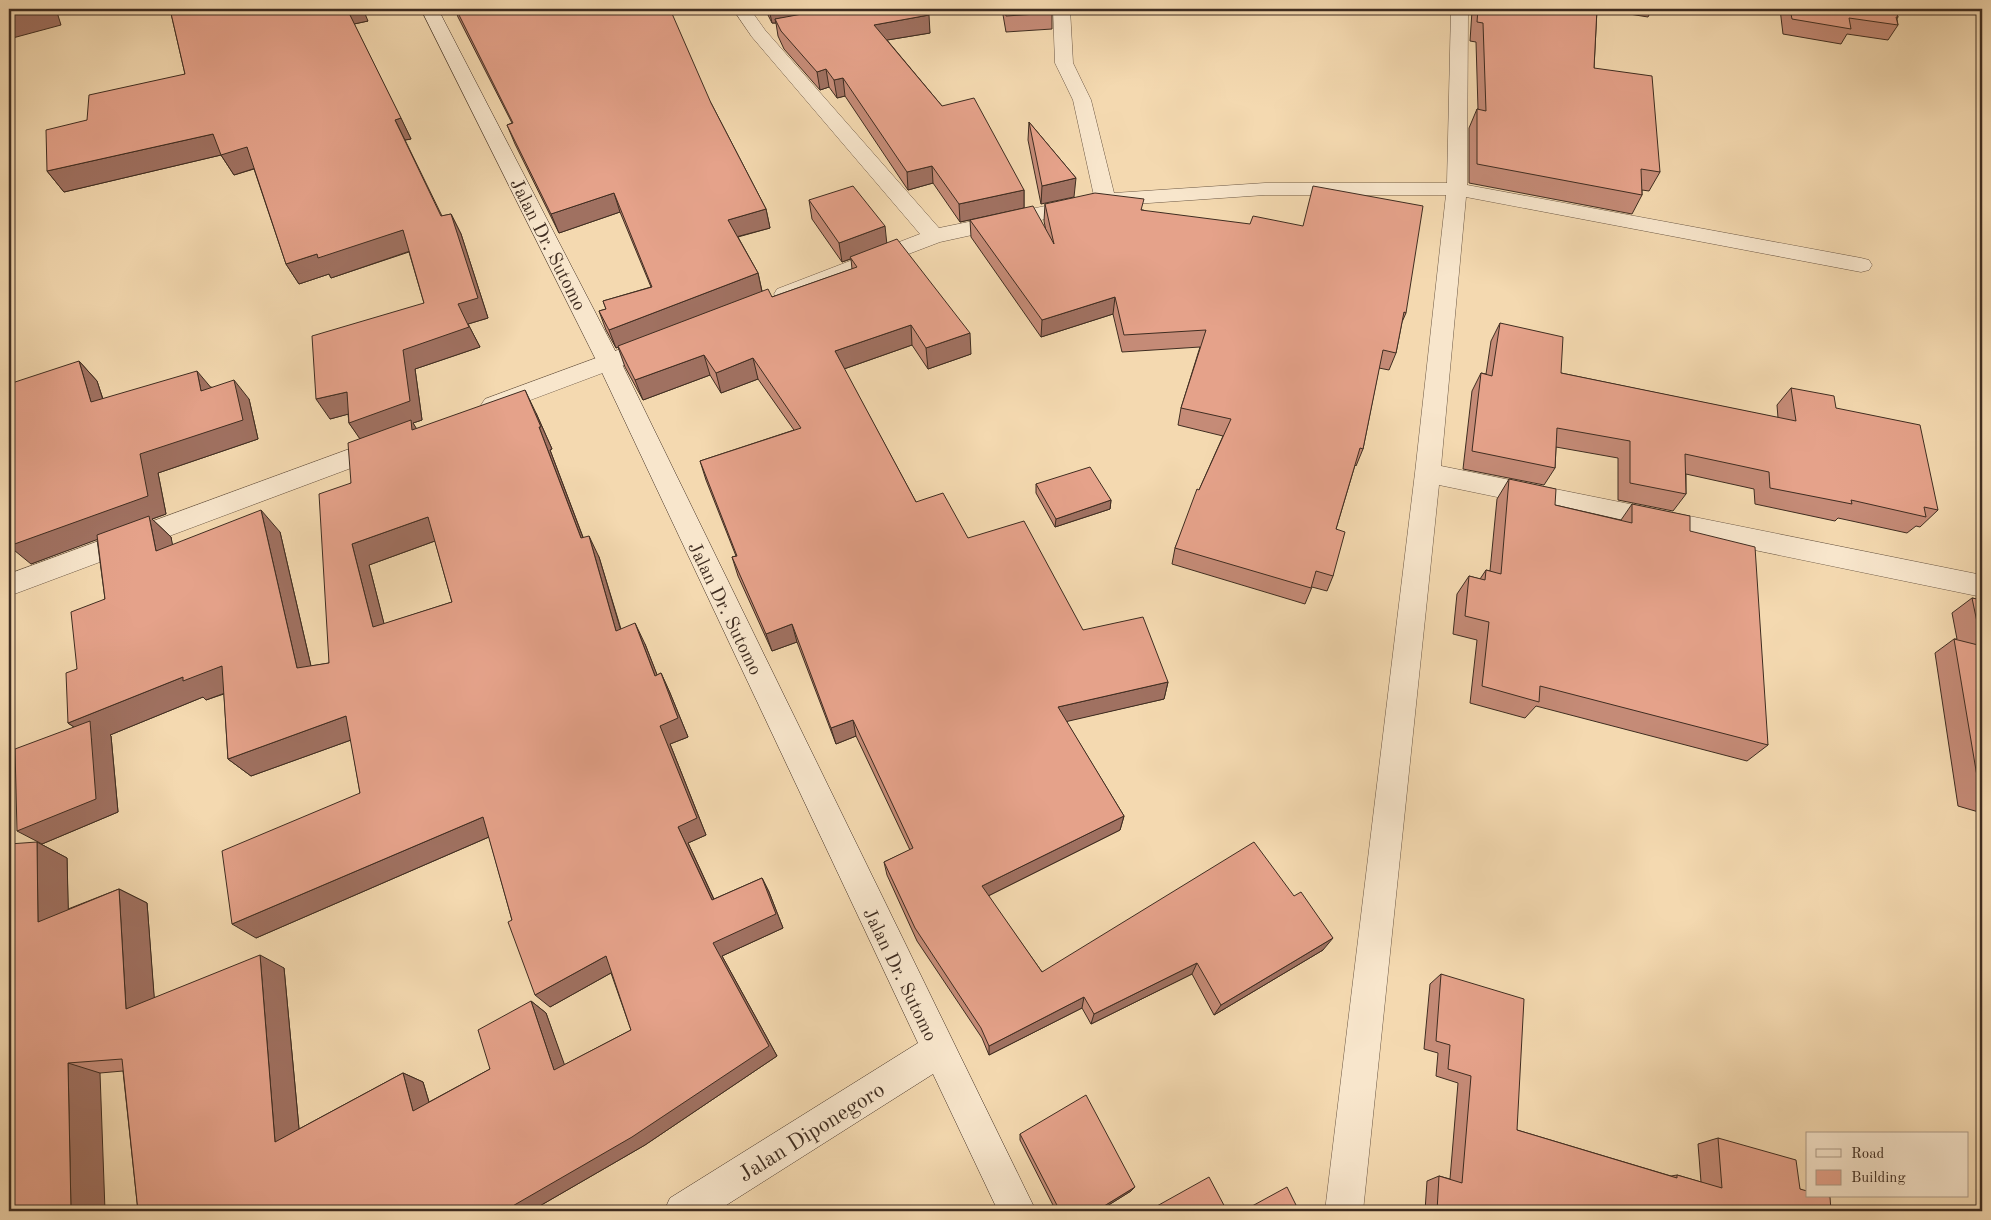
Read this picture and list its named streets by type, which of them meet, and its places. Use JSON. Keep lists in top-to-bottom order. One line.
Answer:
{"streets":{"street":["Jalan Dr. Sutomo","Jalan Diponegoro"]},"crossings":[["Jalan Dr. Sutomo","Jalan Diponegoro"]],"legend":["Road","Building"]}
